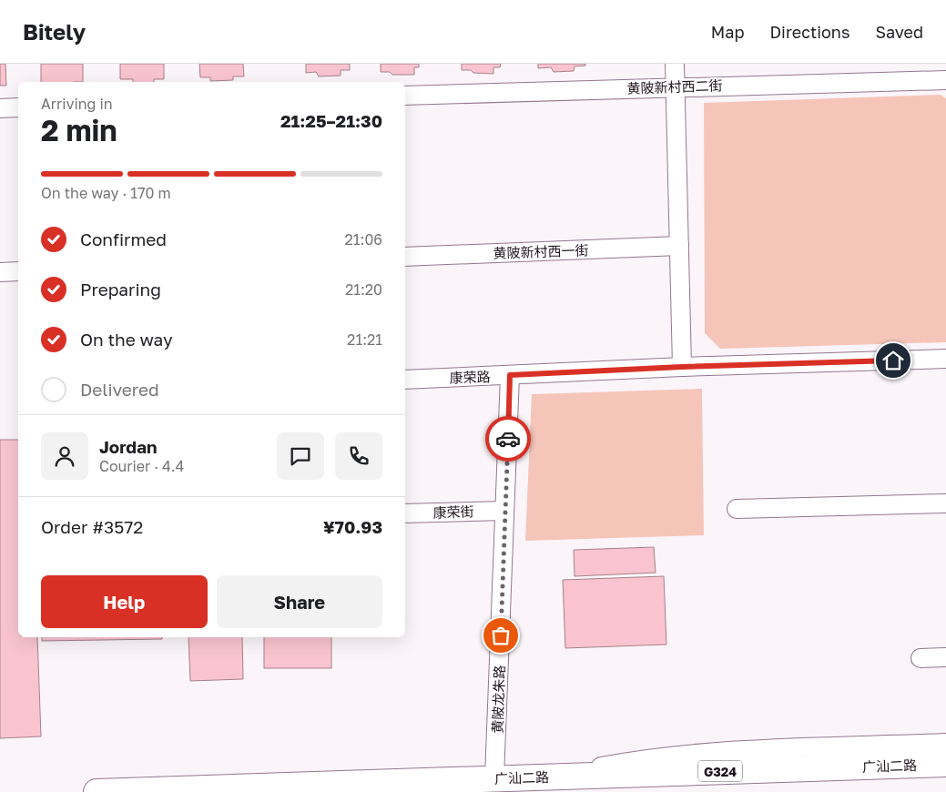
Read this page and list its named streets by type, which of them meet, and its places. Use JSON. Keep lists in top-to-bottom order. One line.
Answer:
{"streets":{"highway":["广汕二路","G324"],"street":["黄陂新村西二街","黄陂新村西一街","康荣路","康荣街","黄陂龙朱路"]},"crossings":[["康荣路","黄陂龙朱路"],["康荣街","黄陂龙朱路"],["黄陂龙朱路","广汕二路"]],"page":{"header":"Bitely","nav":["Map","Directions","Saved"],"heading":["2 min","Arriving in","21:25–21:30"],"panel":["Jordan","Courier · 4.4","Order #3572","¥70.93"],"bar":"On the way · 170 m","list":[["Confirmed","21:06"],["Preparing","21:20"],["On the way","21:21"],"Delivered"],"buttons":["Help","Share"]}}
